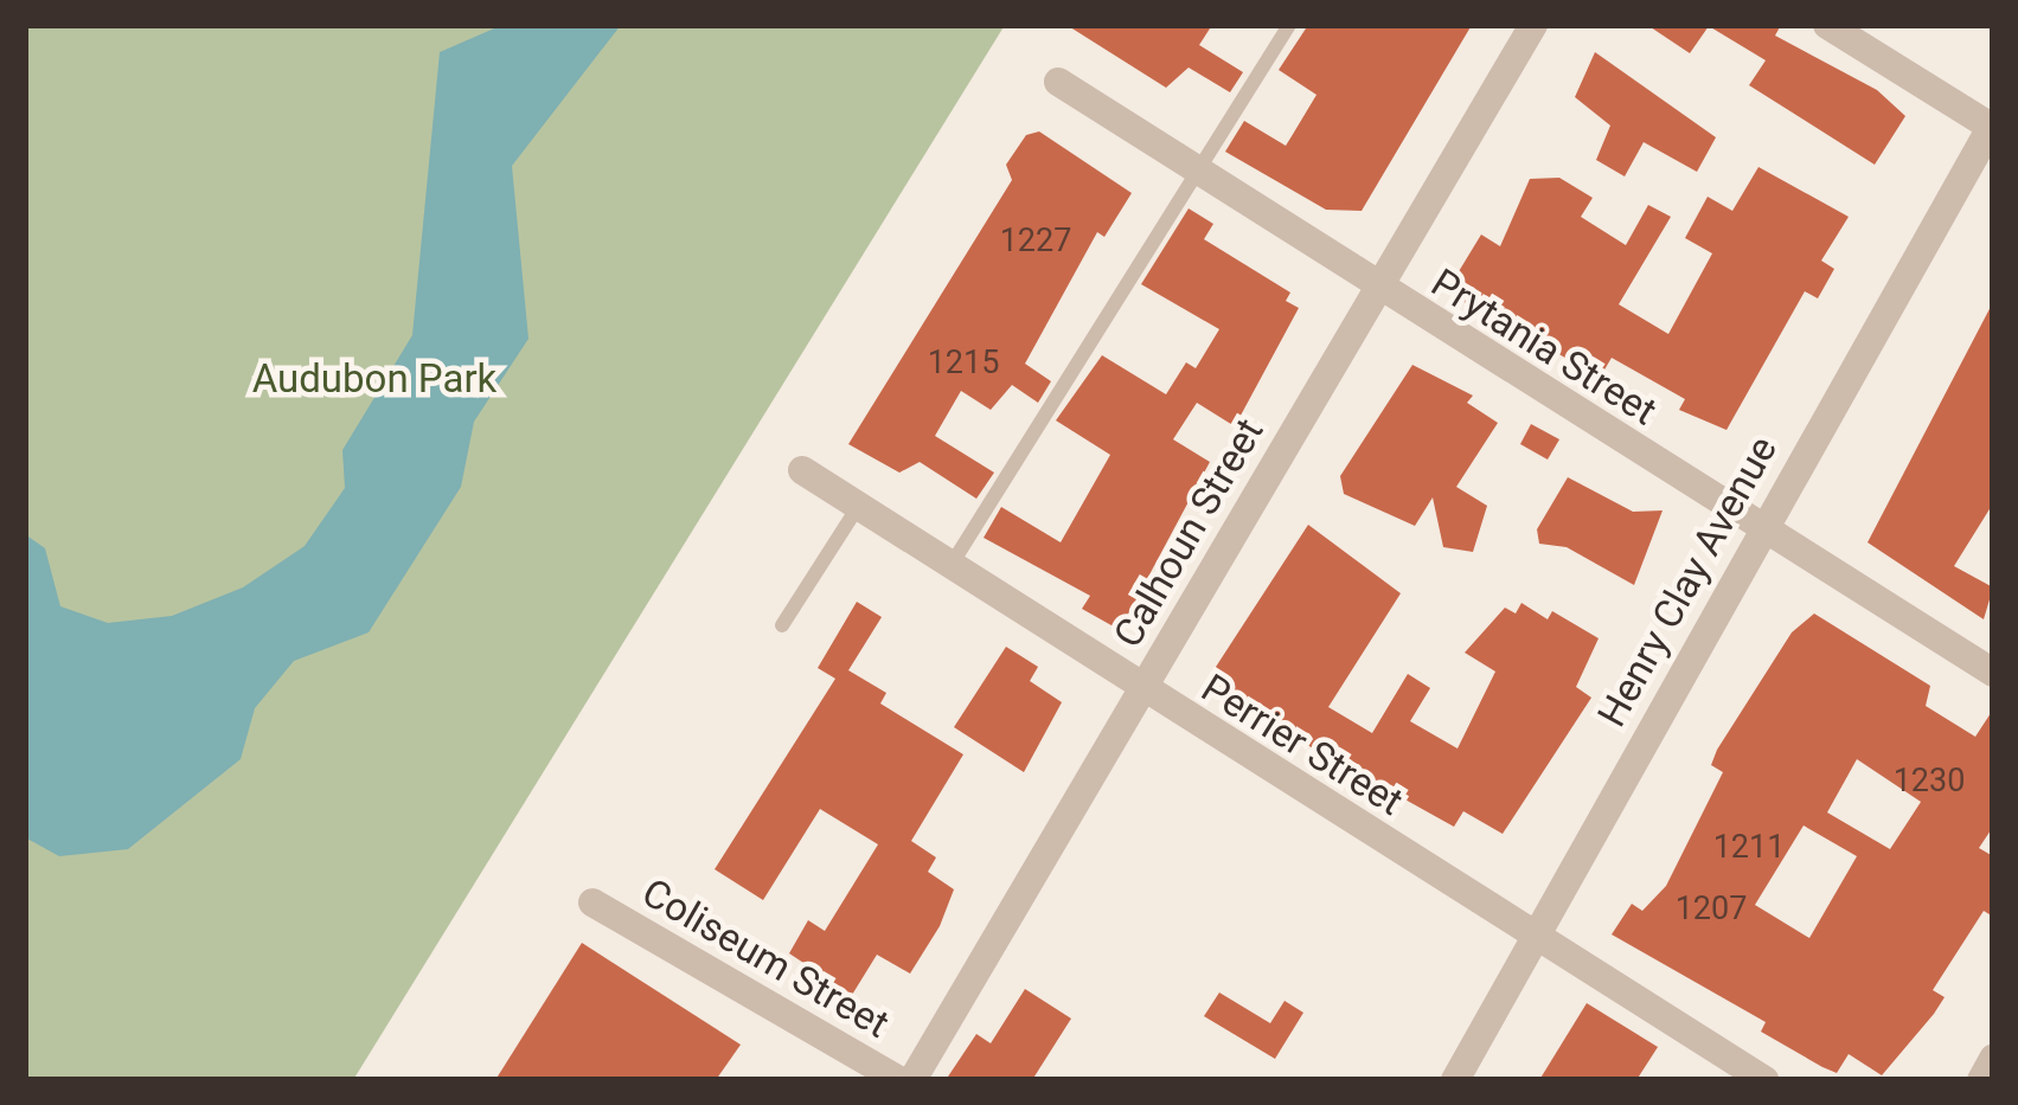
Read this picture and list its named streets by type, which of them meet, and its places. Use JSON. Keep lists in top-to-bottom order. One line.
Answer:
{"streets":{"street":["Prytania Street","Calhoun Street","Henry Clay Avenue","Perrier Street","Coliseum Street"]},"crossings":[["Prytania Street","Calhoun Street"],["Prytania Street","Henry Clay Avenue"],["Calhoun Street","Perrier Street"],["Henry Clay Avenue","Perrier Street"]],"parks":["Audubon Park"],"house_numbers":["1227","1215","1230","1211","1207"]}
